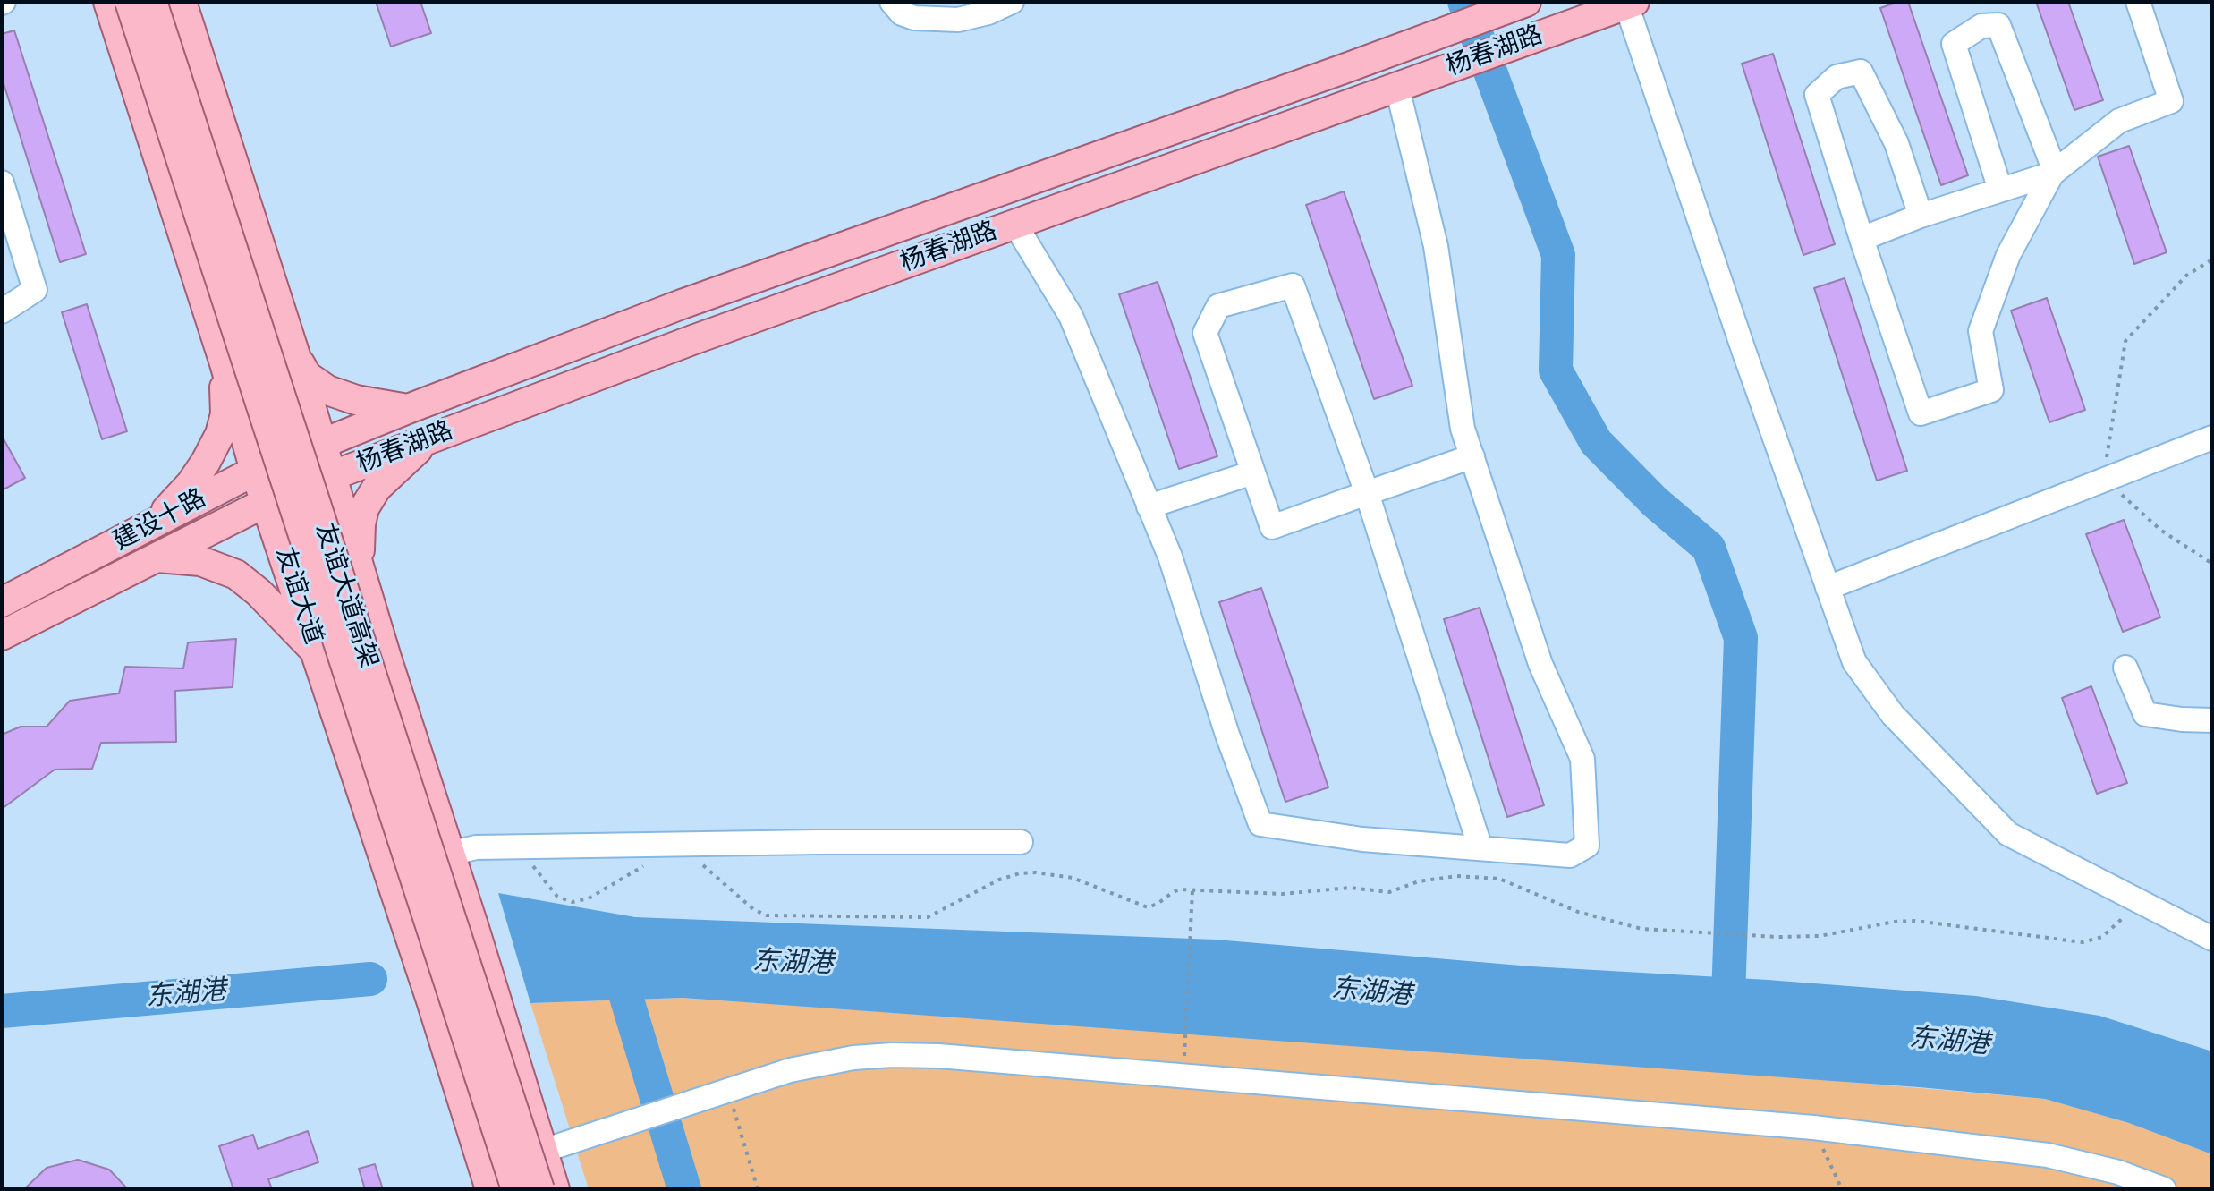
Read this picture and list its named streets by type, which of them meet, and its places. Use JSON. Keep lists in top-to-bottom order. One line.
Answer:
{"streets":{"main road":["杨春湖路","建设十路","友谊大道","友谊大道高架"]},"crossings":[["杨春湖路","建设十路"],["杨春湖路","友谊大道"],["建设十路","友谊大道"]],"water":["东湖港"]}
